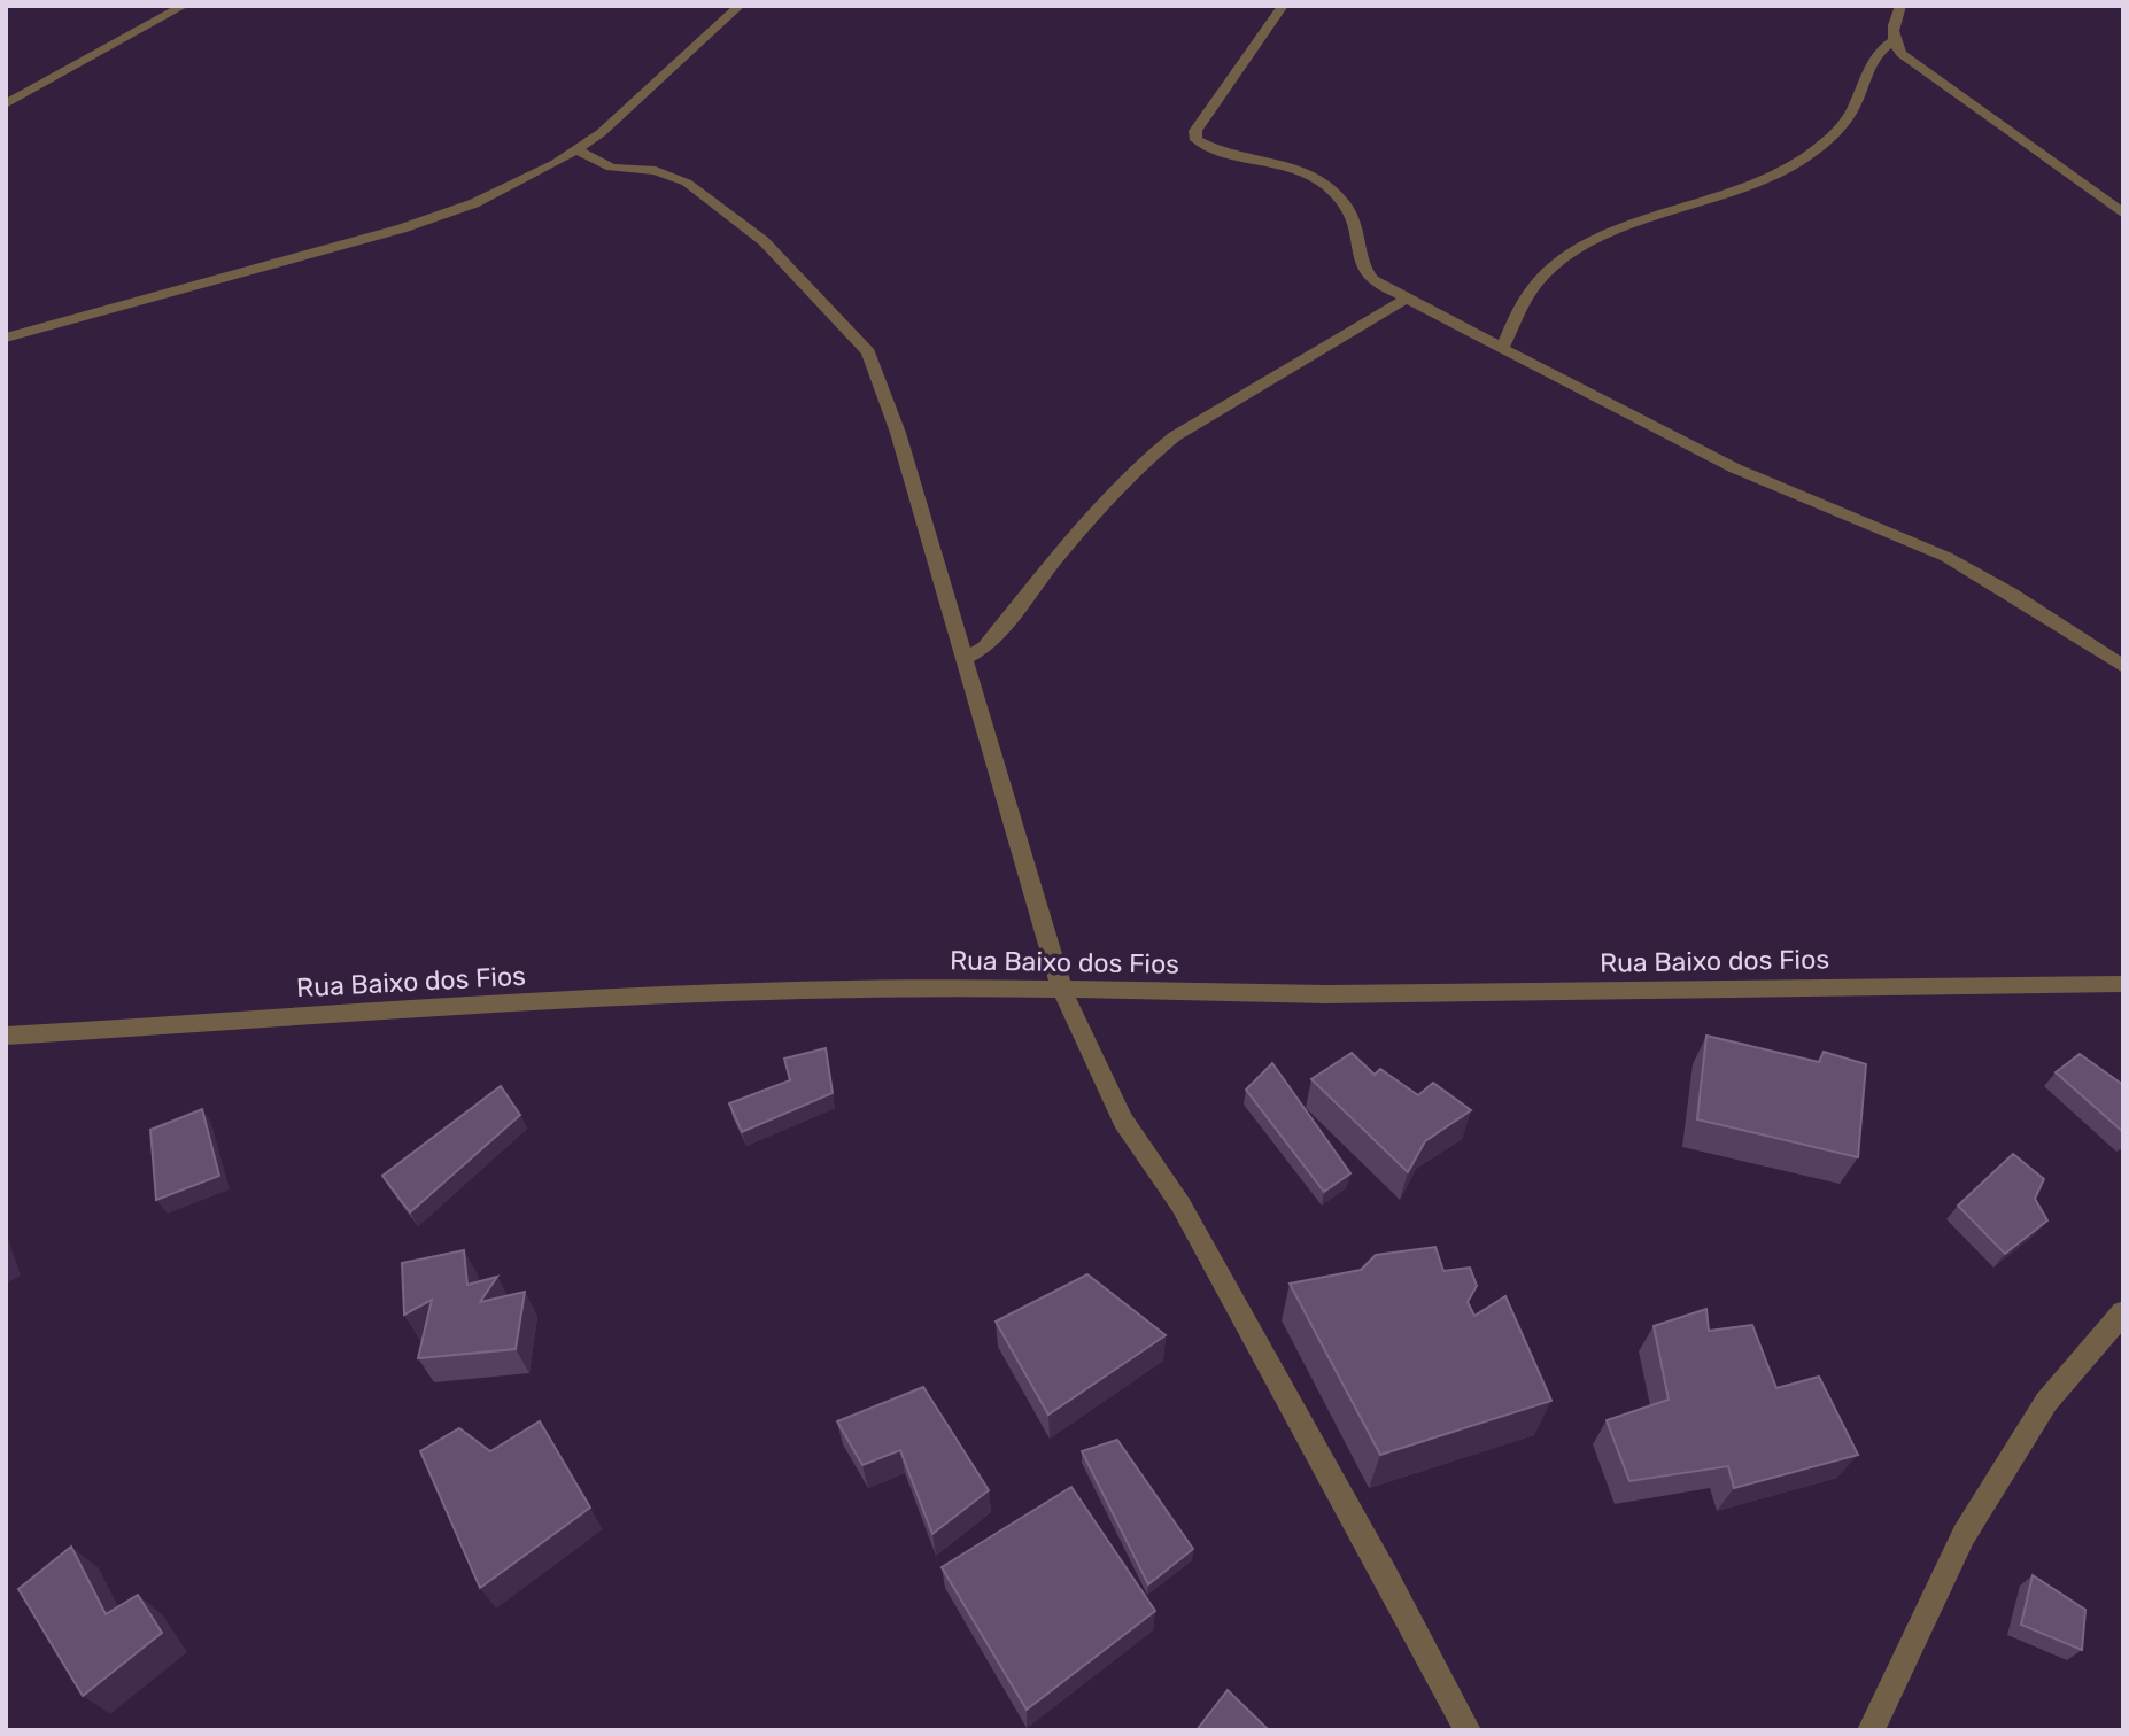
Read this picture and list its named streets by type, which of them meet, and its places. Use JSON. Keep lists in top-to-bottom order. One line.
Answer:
{"streets":{"street":["Rua Baixo dos Fios"]}}
